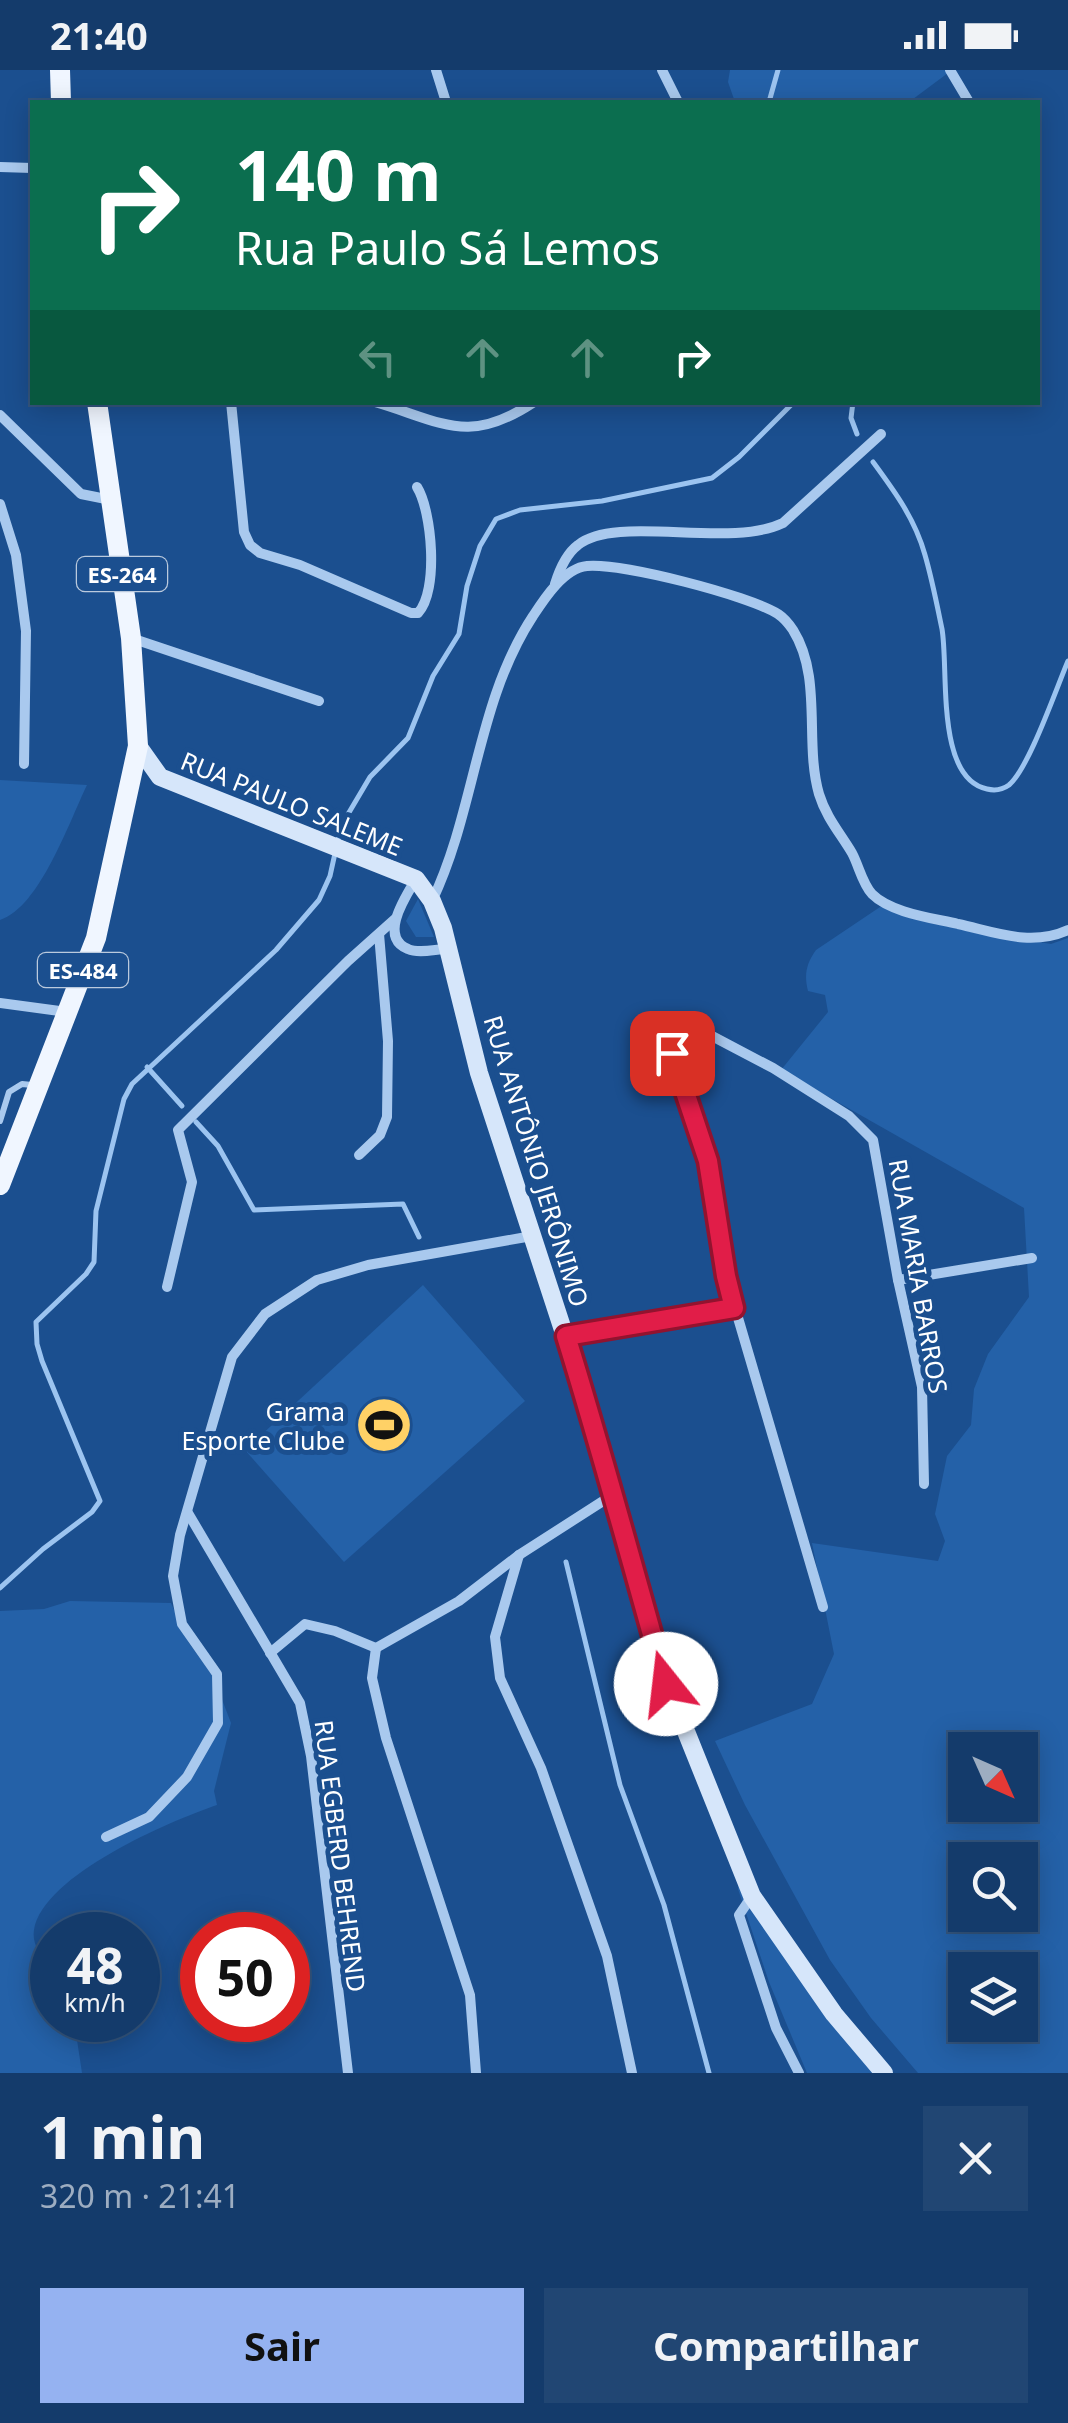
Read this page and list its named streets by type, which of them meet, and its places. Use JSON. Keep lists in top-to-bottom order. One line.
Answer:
{"streets":{"main road":["ES-264","RUA PAULO SALEME","ES-484","RUA ANTÔNIO JERÔNIMO"],"street":["RUA MARIA BARROS","RUA EGBERD BEHREND"]},"crossings":[["ES-264","RUA PAULO SALEME"],["ES-264","ES-484"],["RUA PAULO SALEME","ES-484"],["RUA PAULO SALEME","RUA ANTÔNIO JERÔNIMO"]],"places":{"sports":["Grama Esporte Clube"]},"north":"bottom right","page":{"status":"21:40","turn":["140 m","Rua Paulo Sá Lemos"],"speed":"48 km/h","limit":"50","heading":["1 min","320 m · 21:41"],"buttons":["Sair","Compartilhar"]}}
